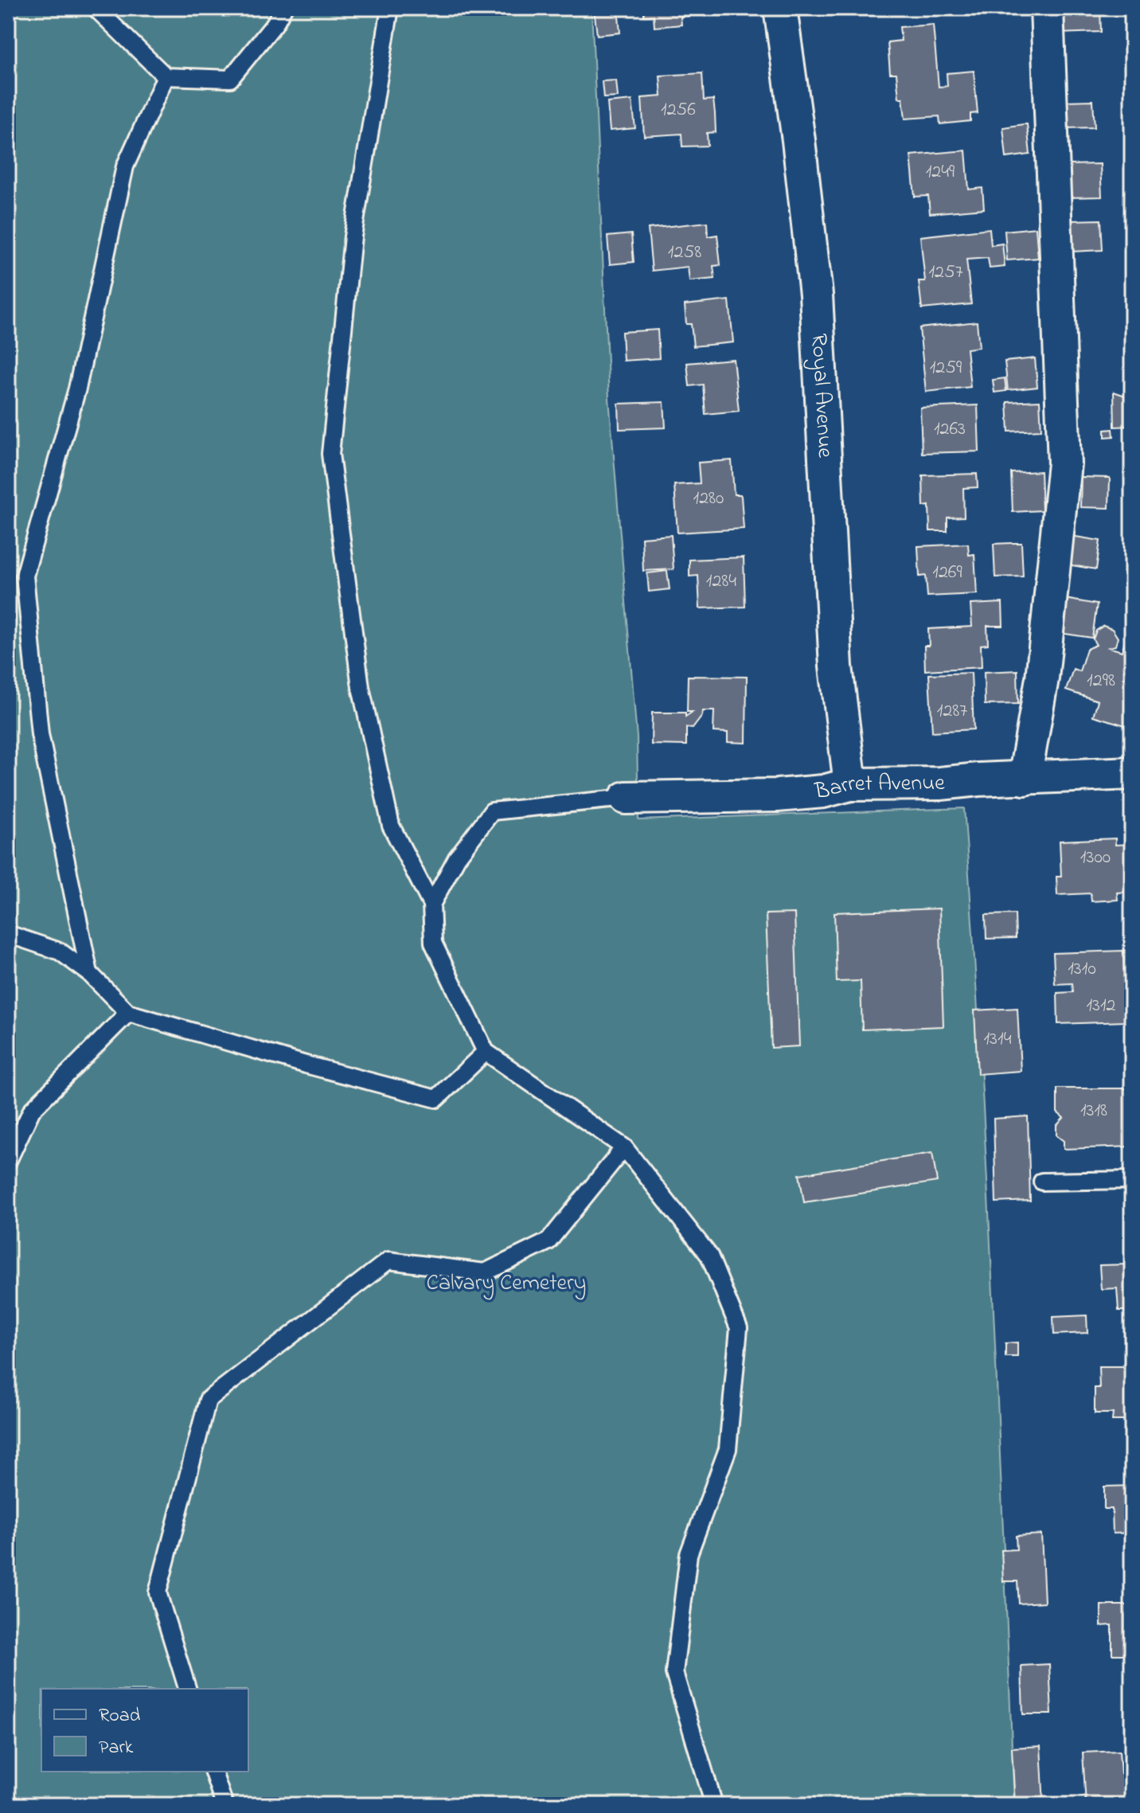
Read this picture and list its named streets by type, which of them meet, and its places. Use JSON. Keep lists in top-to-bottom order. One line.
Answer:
{"streets":{"street":["Royal Avenue","Barret Avenue"]},"crossings":[["Royal Avenue","Barret Avenue"]],"parks":["Calvary Cemetery"],"house_numbers":["1256","1249","1258","1257","1259","1263","1280","1269","1284","1298","1287","1300","1310","1312","1314","1318"],"legend":["Road","Park"]}
